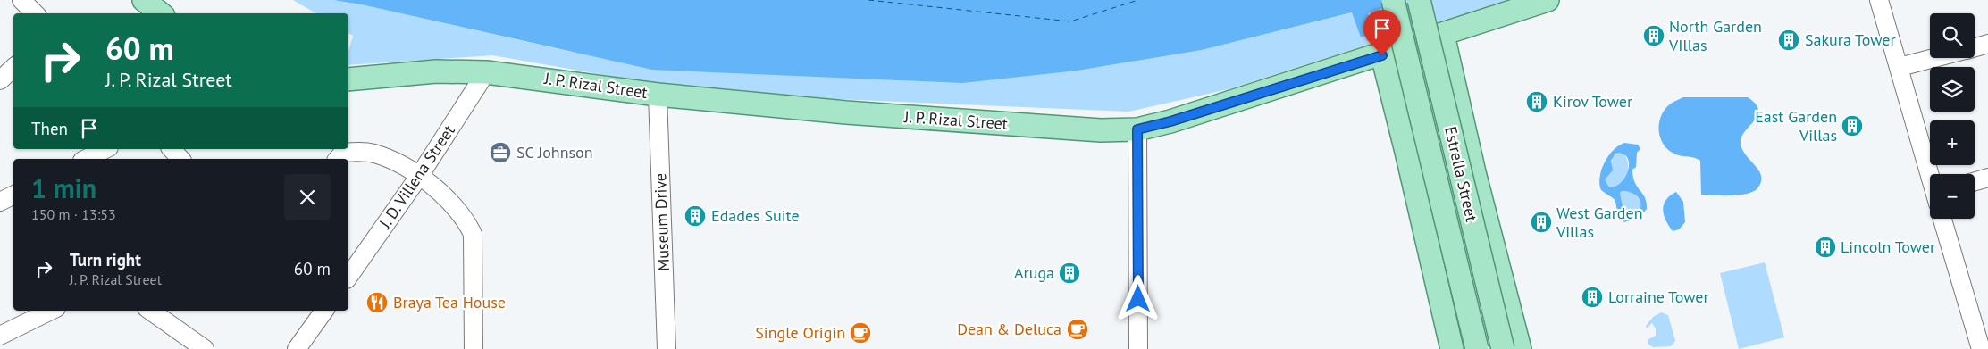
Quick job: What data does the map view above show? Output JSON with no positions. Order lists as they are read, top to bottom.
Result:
{
  "streets": {
    "main road": ["J. P. Rizal Street", "Estrella Street"],
    "street": ["J. D. Villena Street", "Museum Drive"]
  },
  "crossings": [
    ["J. P. Rizal Street", "Estrella Street"],
    ["J. P. Rizal Street", "J. D. Villena Street"],
    ["J. P. Rizal Street", "Museum Drive"]
  ],
  "places": {
    "building": [
      "North Garden VIllas",
      "Sakura Tower",
      "Kirov Tower",
      "East Garden Villas",
      "Edades Suite",
      "West Garden Villas",
      "Lincoln Tower",
      "Aruga",
      "Lorraine Tower"
    ],
    "office": ["SC Johnson"],
    "restaurant": ["Braya Tea House"],
    "cafe": ["Dean & Deluca", "Single Origin"]
  },
  "page": {
    "map_buttons": ["+", "−"],
    "turn": ["60 m", "J. P. Rizal Street"],
    "then": "Then",
    "heading": ["1 min", "150 m · 13:53"],
    "list": [
      {
        "name": "Turn right",
        "note": "J. P. Rizal Street",
        "value": "60 m"
      }
    ]
  }
}
